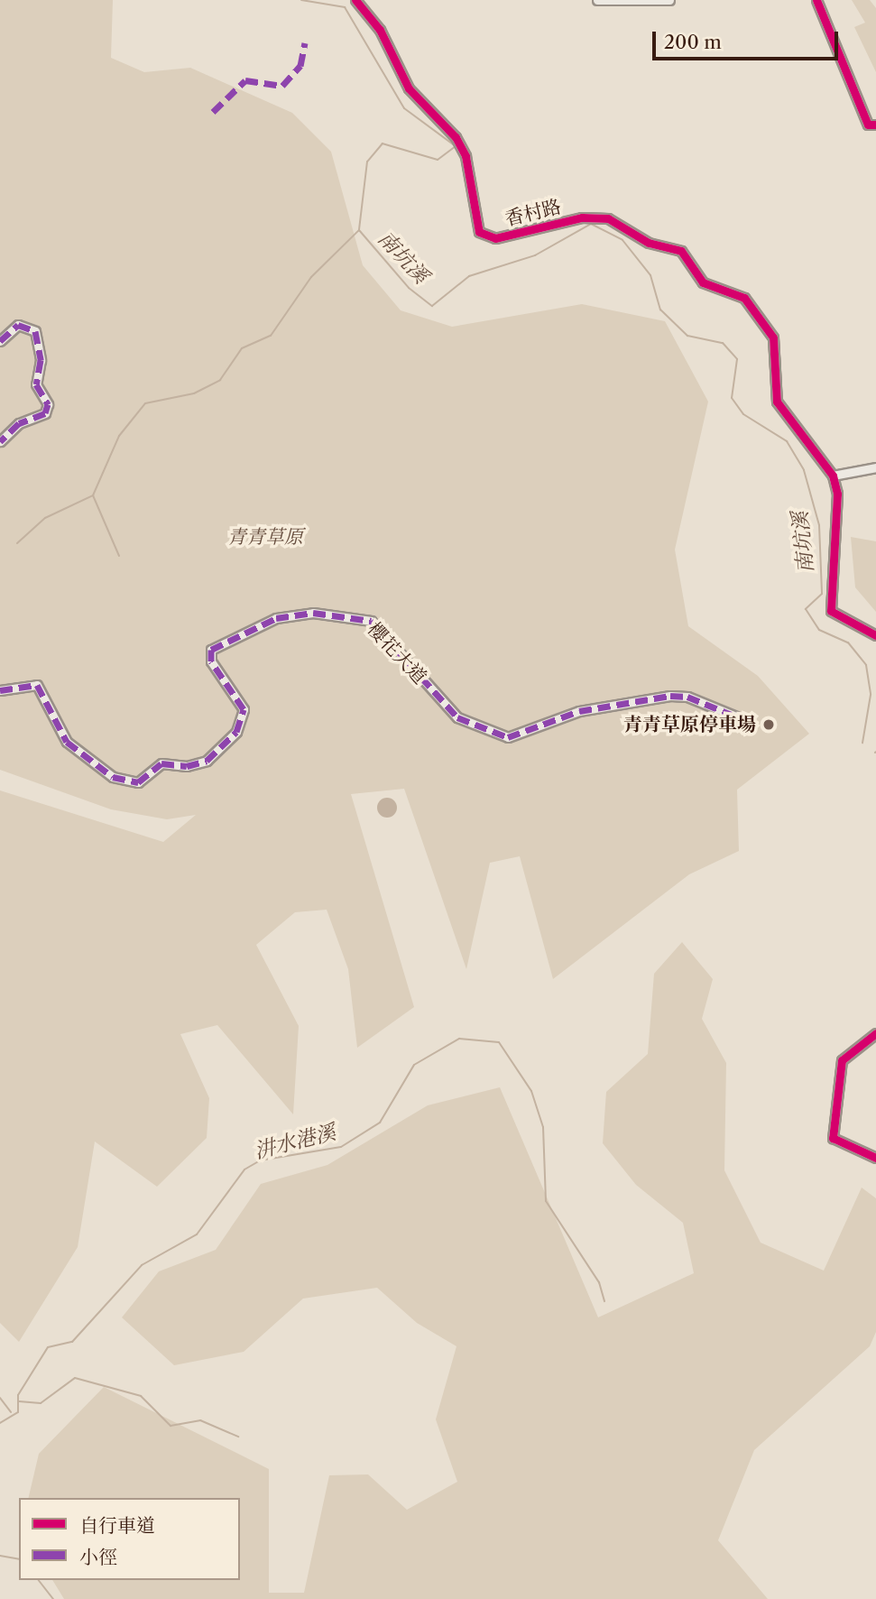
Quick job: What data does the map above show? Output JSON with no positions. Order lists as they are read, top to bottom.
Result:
{
  "streets": {
    "street": ["香村路", "櫻花大道"]
  },
  "water": ["南坑溪", "汫水港溪"],
  "parks": ["青青草原"],
  "places": ["青青草原停車場"],
  "legend": ["自行車道", "小徑"],
  "scale_bar": "200 m"
}
